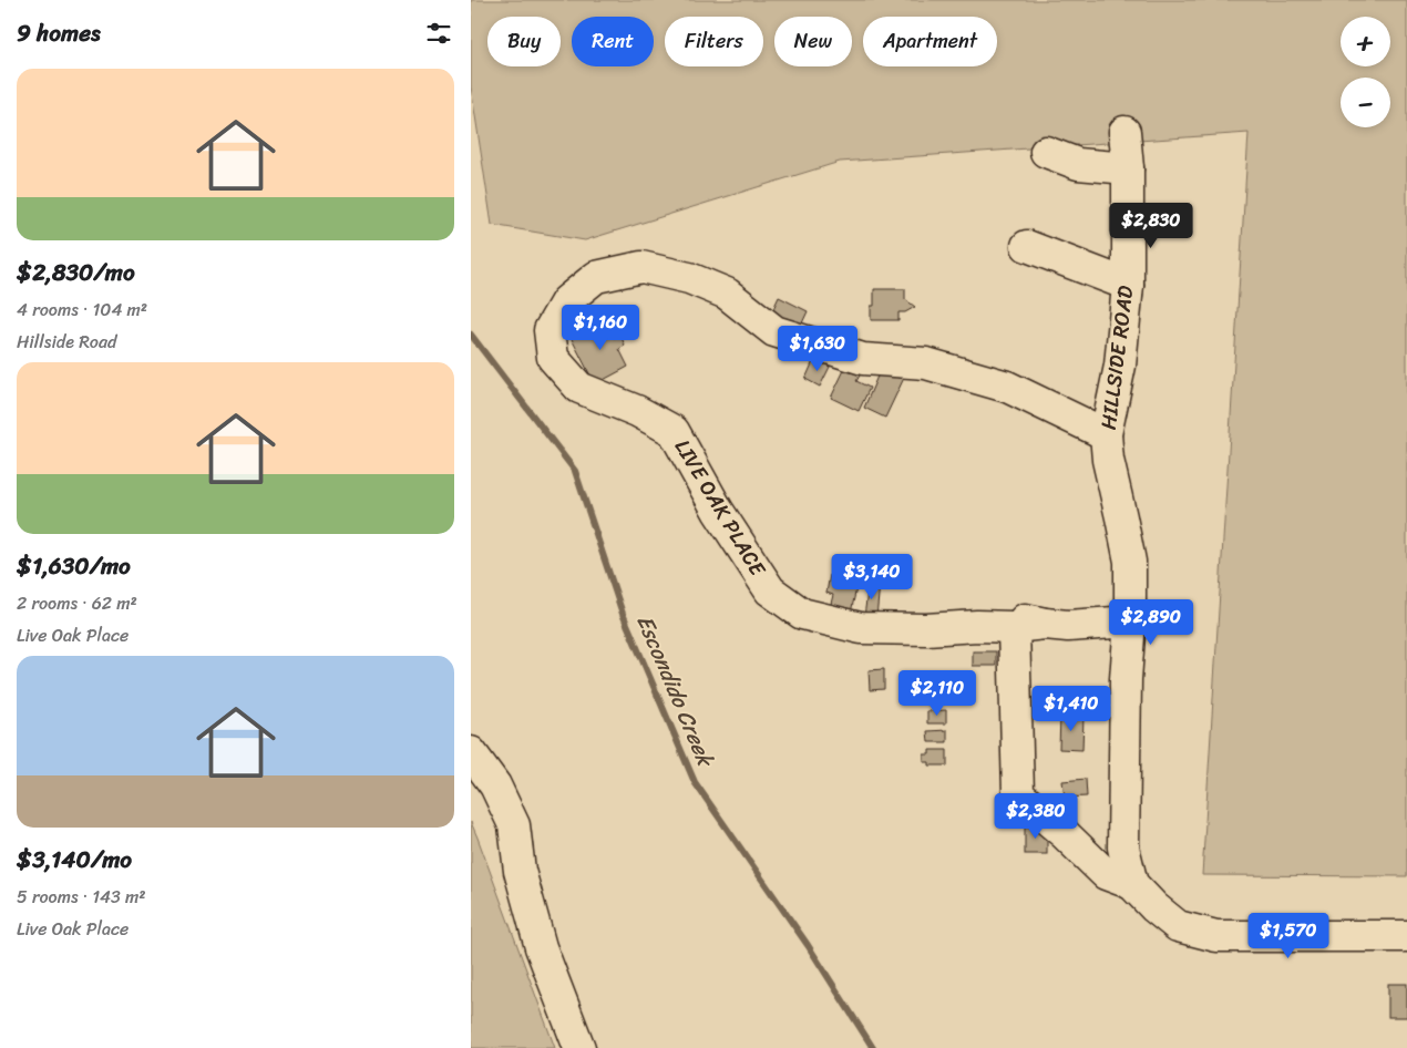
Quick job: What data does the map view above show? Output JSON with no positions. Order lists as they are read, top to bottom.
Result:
{
  "streets": {
    "street": ["HILLSIDE ROAD", "LIVE OAK PLACE"]
  },
  "crossings": [
    ["HILLSIDE ROAD", "LIVE OAK PLACE"]
  ],
  "water": ["Escondido Creek"],
  "page": {
    "heading": "9 homes",
    "map_buttons": ["+", "−"],
    "chip": [
      "Buy",
      "Rent",
      "Filters",
      "New",
      "Apartment"
    ],
    "list": [
      {
        "name": "$2,830/mo",
        "note": "4 rooms · 104 m² · Hillside Road"
      },
      {
        "name": "$1,630/mo",
        "note": "2 rooms · 62 m² · Live Oak Place"
      },
      {
        "name": "$3,140/mo",
        "note": "5 rooms · 143 m² · Live Oak Place"
      }
    ],
    "price": [
      "$2,830",
      "$1,160",
      "$1,630",
      "$3,140",
      "$2,890",
      "$2,110",
      "$1,410",
      "$2,380",
      "$1,570"
    ]
  }
}
